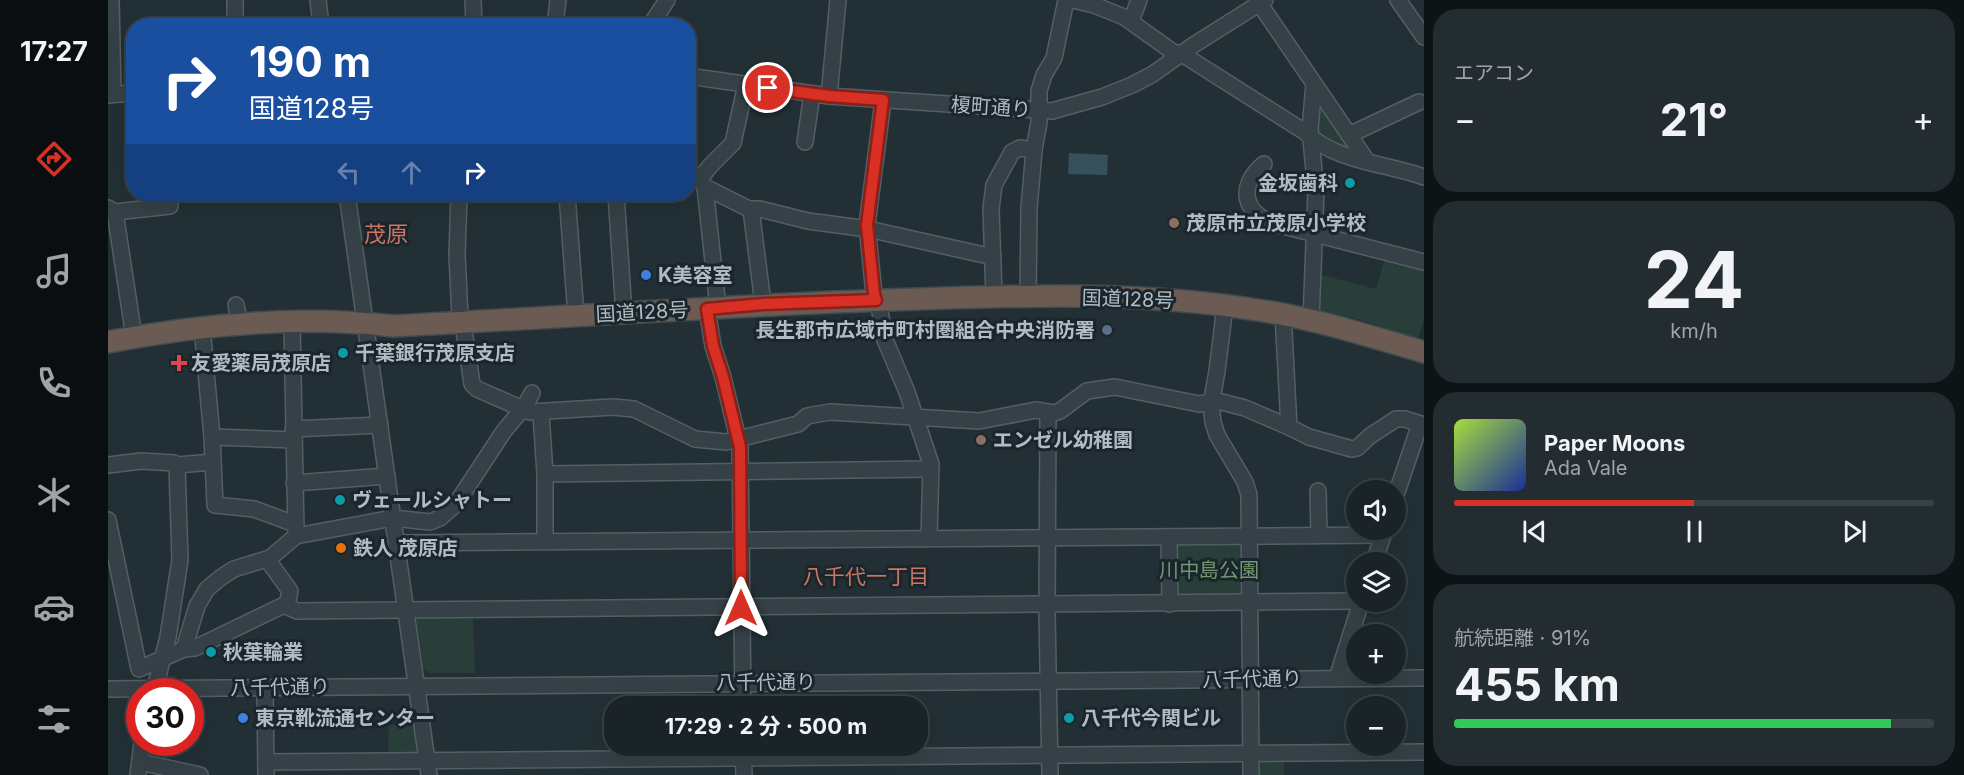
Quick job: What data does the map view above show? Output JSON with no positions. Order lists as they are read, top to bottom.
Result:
{
  "streets": {
    "highway": ["国道128号"],
    "street": ["榎町通り", "八千代通り"]
  },
  "districts": ["茂原", "八千代一丁目"],
  "parks": ["川中島公園"],
  "places": {
    "other": [
      "金坂歯科",
      "茂原市立茂原小学校",
      "K美容室",
      "長生郡市広域市町村圏組合中央消防署",
      "千葉銀行茂原支店",
      "エンゼル幼稚園",
      "ヴェールシャトー",
      "鉄人 茂原店",
      "秋葉輪業",
      "東京靴流通センター",
      "八千代今関ビル"
    ],
    "health": ["友愛薬局茂原店"]
  },
  "page": {
    "tabs": "17:27",
    "tile": [
      "エアコン",
      ["24", "km/h"],
      ["航続距離 · 91%", "455 km"]
    ],
    "turn": ["190 m", "国道128号"],
    "heat": ["−", "21°", "+"],
    "song": ["Paper Moons", "Ada Vale"],
    "map_buttons": ["+", "−"],
    "limit": "30",
    "trip": "17:29 · 2 分 · 500 m"
  }
}
